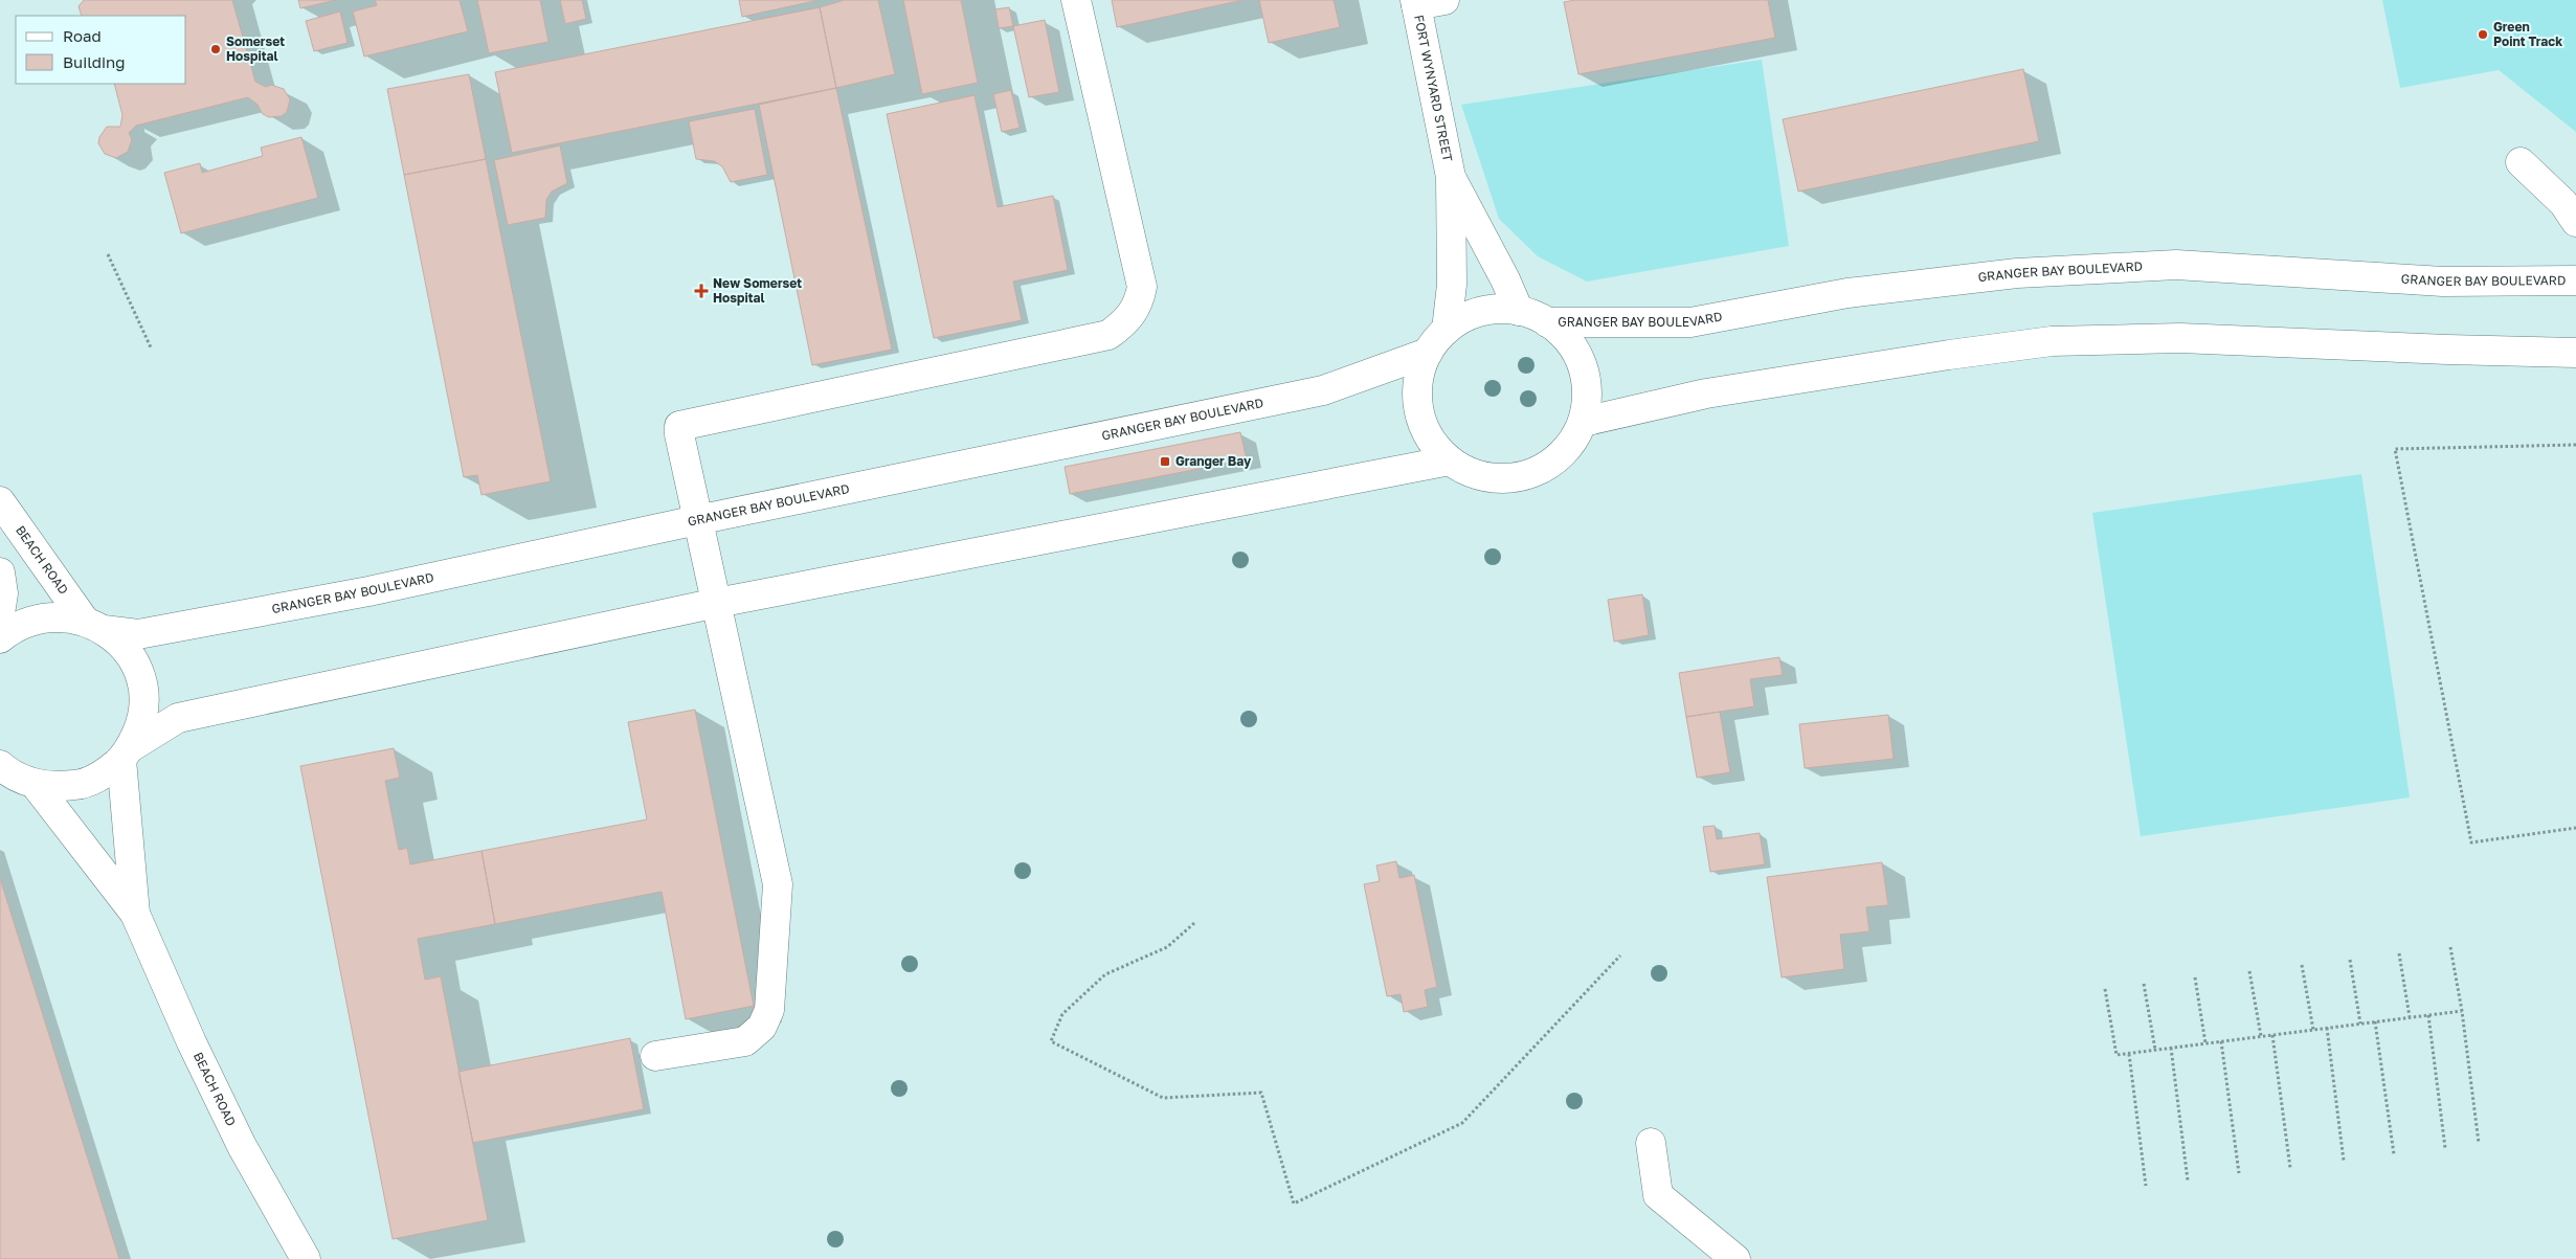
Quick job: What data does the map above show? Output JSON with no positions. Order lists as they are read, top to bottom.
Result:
{
  "streets": {
    "street": ["FORT WYNYARD STREET", "GRANGER BAY BOULEVARD", "BEACH ROAD"]
  },
  "crossings": [
    ["FORT WYNYARD STREET", "GRANGER BAY BOULEVARD"],
    ["GRANGER BAY BOULEVARD", "BEACH ROAD"]
  ],
  "places": {
    "other": ["Green Point Track", "Somerset Hospital"],
    "health": ["New Somerset Hospital"],
    "transit": ["Granger Bay"]
  },
  "legend": ["Road", "Building"]
}
